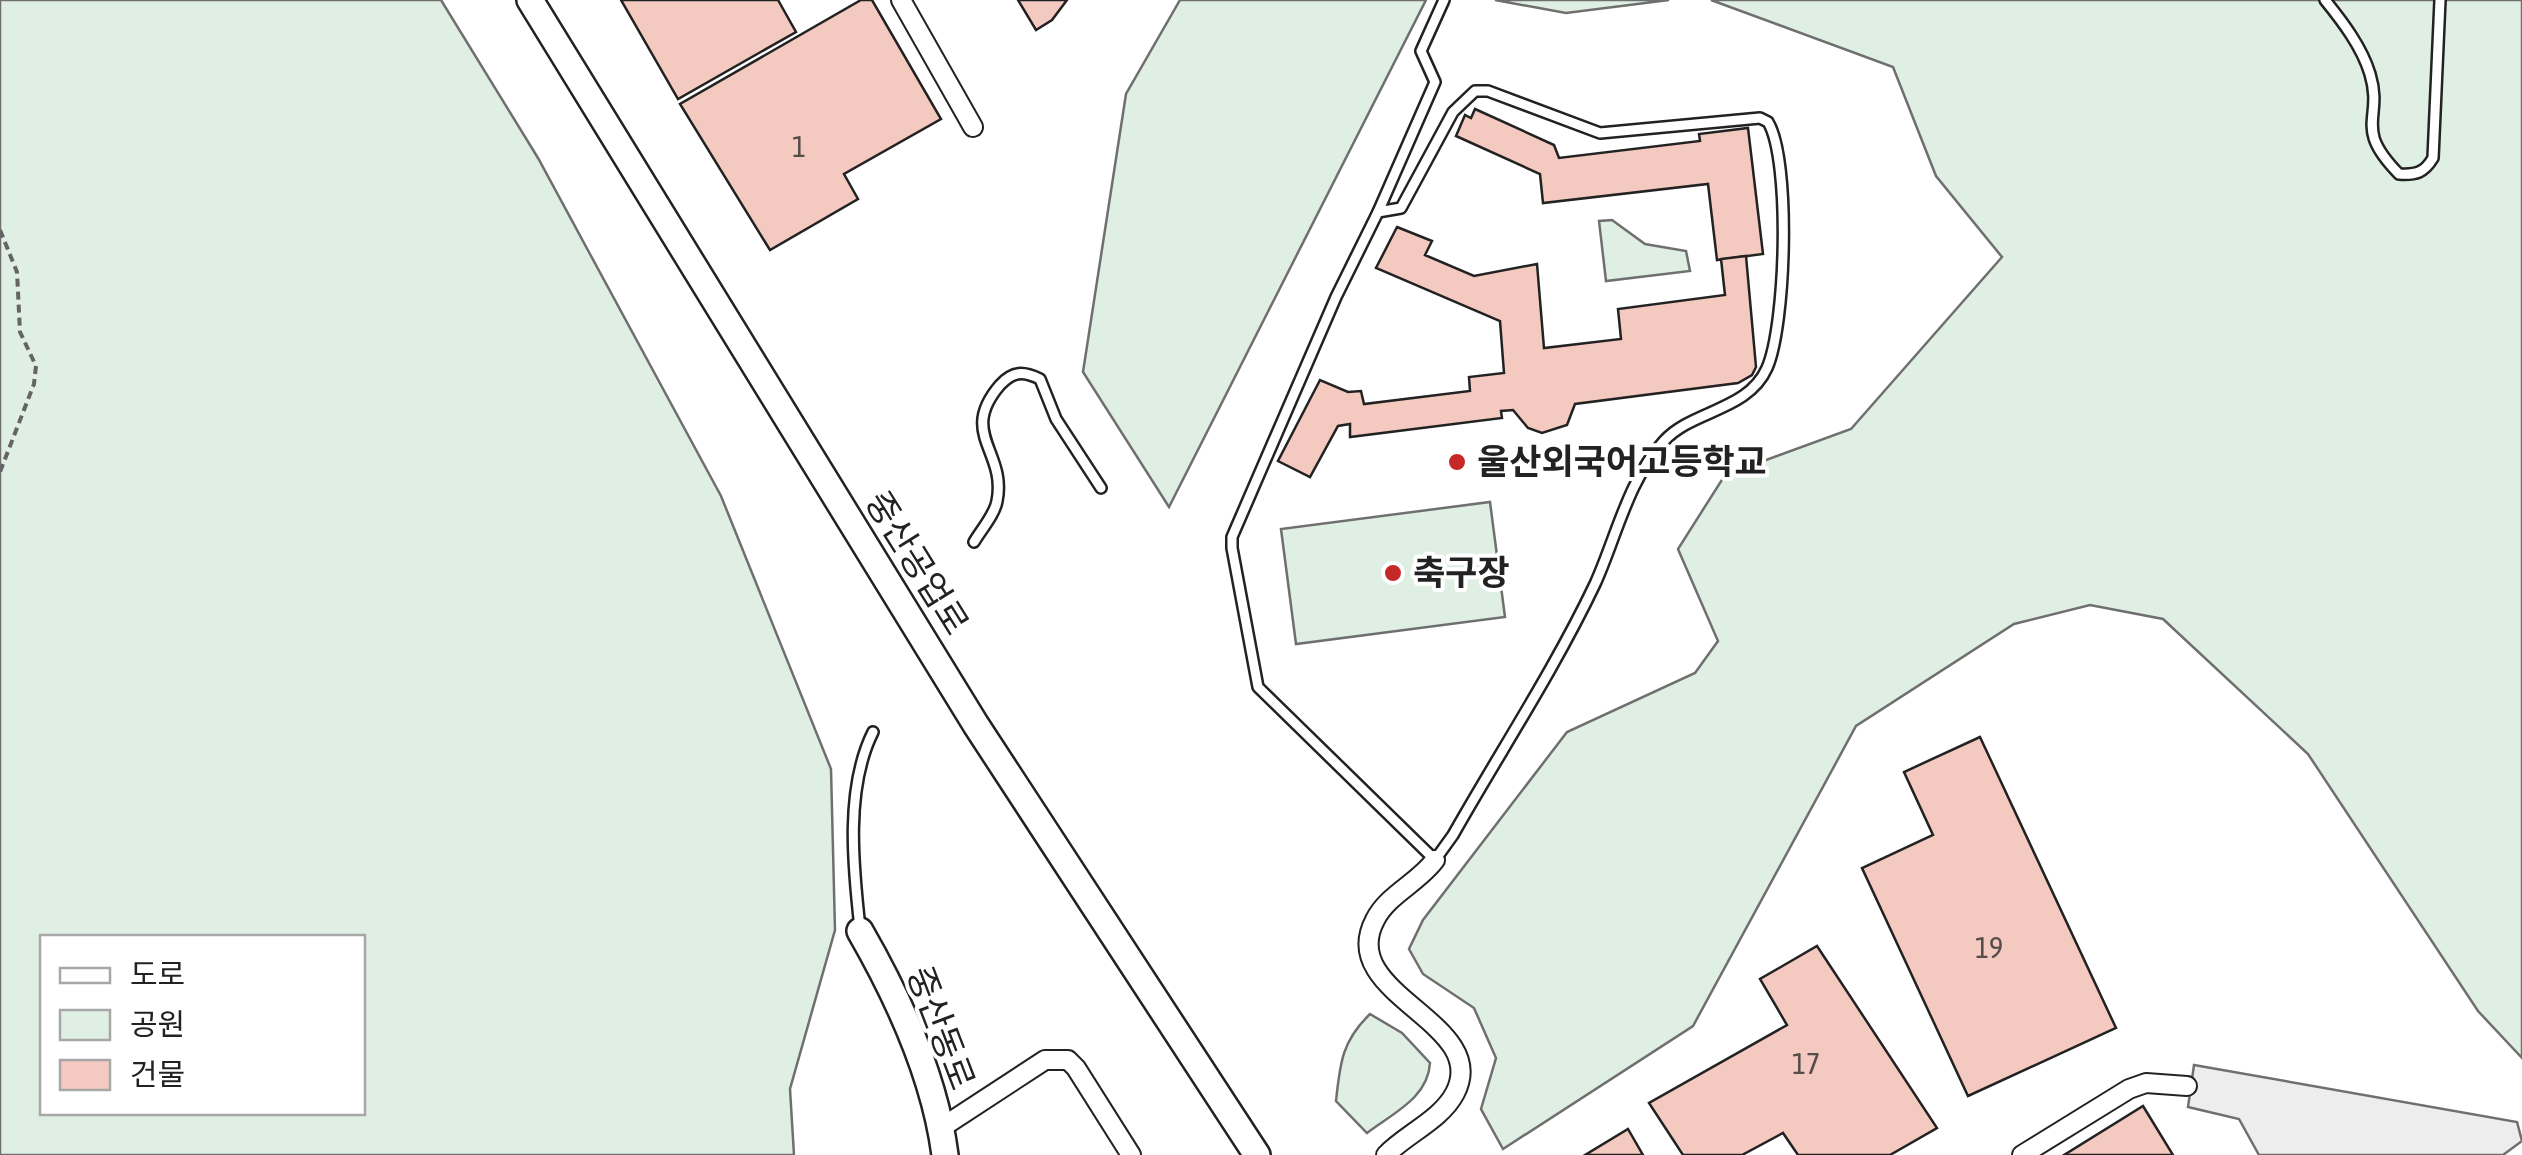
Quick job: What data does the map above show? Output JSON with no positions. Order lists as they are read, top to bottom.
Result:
{
  "streets": {
    "street": ["중산공업로", "중산동로"]
  },
  "places": ["울산외국어고등학교", "축구장"],
  "house_numbers": ["1", "19", "17"],
  "legend": ["도로", "공원", "건물"]
}
